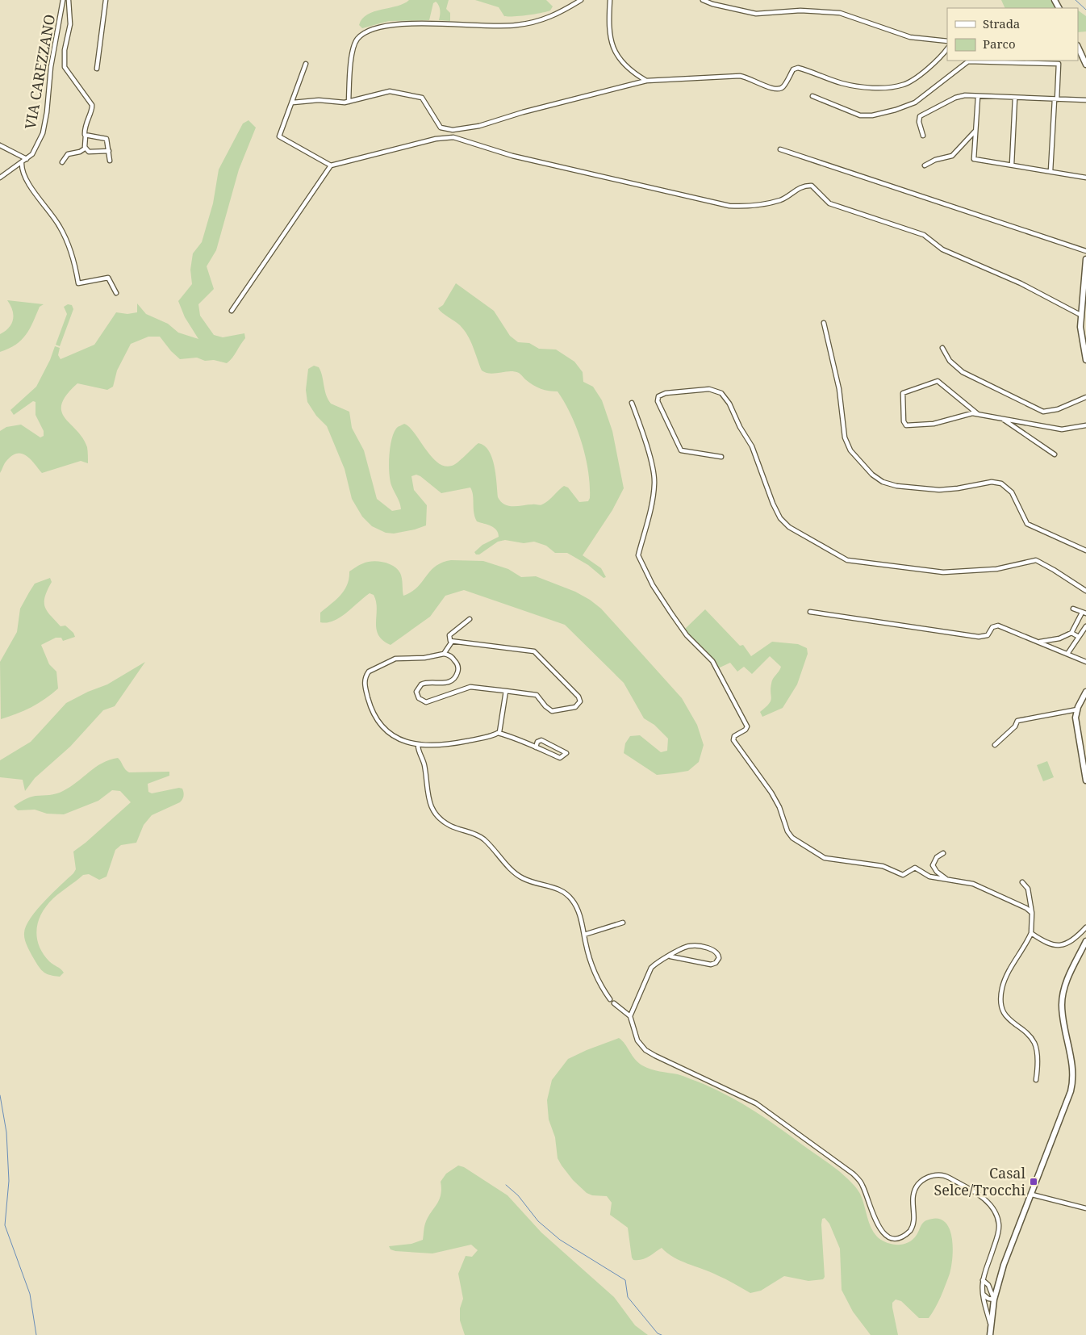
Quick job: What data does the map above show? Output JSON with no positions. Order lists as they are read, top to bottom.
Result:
{
  "streets": {
    "street": ["VIA CAREZZANO"]
  },
  "places": {
    "transit": ["Casal Selce/Trocchi"]
  },
  "legend": ["Strada", "Parco"]
}
